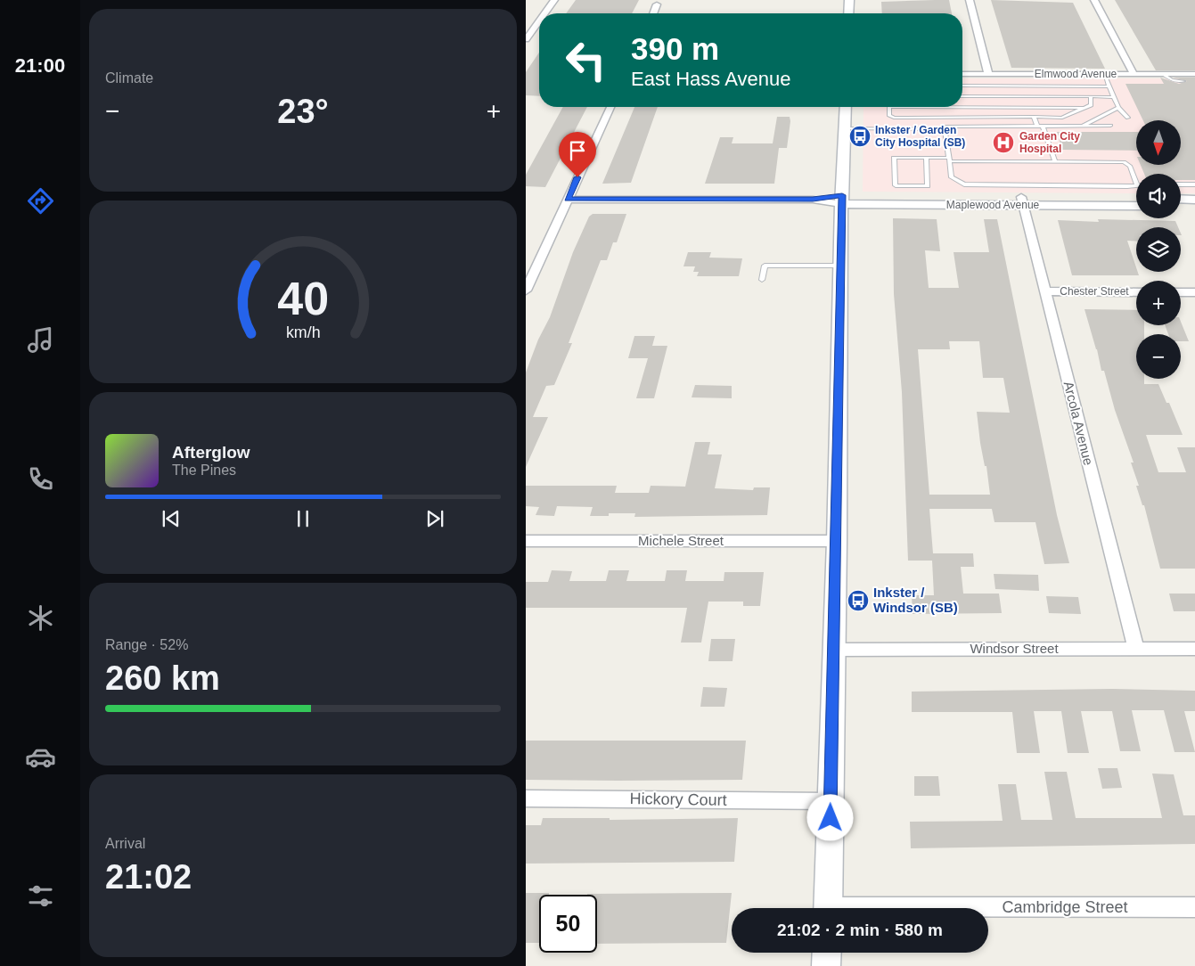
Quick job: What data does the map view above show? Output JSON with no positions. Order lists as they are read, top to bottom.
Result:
{
  "streets": {
    "main road": ["Maplewood Avenue"],
    "street": [
      "Elmwood Avenue",
      "Chester Street",
      "Arcola Avenue",
      "Michele Street",
      "Windsor Street",
      "Hickory Court",
      "Cambridge Street"
    ]
  },
  "crossings": [
    ["Maplewood Avenue", "Arcola Avenue"],
    ["Chester Street", "Arcola Avenue"],
    ["Arcola Avenue", "Windsor Street"]
  ],
  "places": {
    "bus stop": ["Inkster / Garden City Hospital (SB)", "Inkster / Windsor (SB)"],
    "hospital": ["Garden City Hospital"]
  },
  "north": "bottom",
  "page": {
    "tabs": "21:00",
    "tile": [
      "Climate",
      ["Range · 52%", "260 km"],
      ["Arrival", "21:02"]
    ],
    "turn": ["390 m", "East Hass Avenue"],
    "heat": ["−", "23°", "+"],
    "map_buttons": ["+", "−"],
    "song": ["Afterglow", "The Pines"],
    "limit": "50",
    "trip": "21:02 · 2 min · 580 m",
    "gauge": ["40", "km/h"]
  }
}
